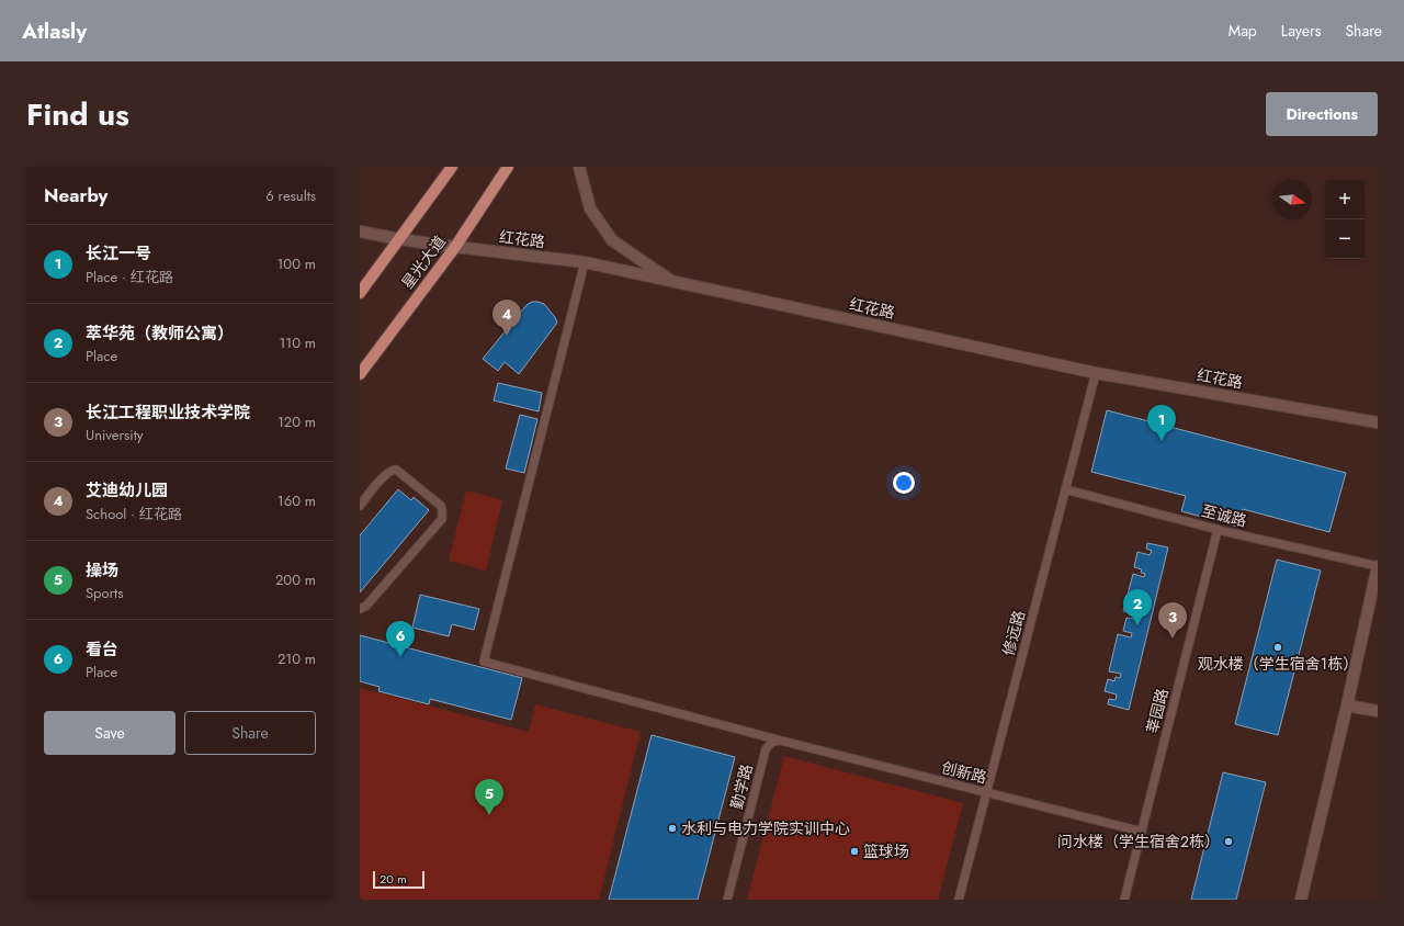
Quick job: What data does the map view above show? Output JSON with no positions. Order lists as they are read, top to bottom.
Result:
{
  "streets": {
    "main road": ["星光大道"],
    "street": ["红花路"],
    "lane": [
      "至诚路",
      "修远路",
      "莘园路",
      "创新路",
      "勤学路"
    ]
  },
  "crossings": [
    ["红花路", "星光大道"],
    ["红花路", "修远路"],
    ["红花路", "创新路"],
    ["至诚路", "修远路"],
    ["至诚路", "莘园路"],
    ["修远路", "创新路"],
    ["莘园路", "创新路"],
    ["创新路", "勤学路"]
  ],
  "places": [
    "观水楼（学生宿舍1栋）",
    "水利与电力学院实训中心",
    "问水楼（学生宿舍2栋）",
    "篮球场"
  ],
  "scale_bar": "20 m",
  "north": "right",
  "page": {
    "header": "Atlasly",
    "nav": ["Map", "Layers", "Share"],
    "title": "Find us",
    "buttons": [
      "Directions",
      ["Save", "Share"]
    ],
    "heading": ["Nearby", "6 results"],
    "map_buttons": ["+", "−"],
    "list": [
      {
        "mark": "1",
        "name": "长江一号",
        "note": "Place · 红花路",
        "value": "100 m"
      },
      {
        "mark": "2",
        "name": "萃华苑（教师公寓）",
        "note": "Place",
        "value": "110 m"
      },
      {
        "mark": "3",
        "name": "长江工程职业技术学院",
        "note": "University",
        "value": "120 m"
      },
      {
        "mark": "4",
        "name": "艾迪幼儿园",
        "note": "School · 红花路",
        "value": "160 m"
      },
      {
        "mark": "5",
        "name": "操场",
        "note": "Sports",
        "value": "200 m"
      },
      {
        "mark": "6",
        "name": "看台",
        "note": "Place",
        "value": "210 m"
      }
    ],
    "pins": [
      "4",
      "1",
      "2",
      "3",
      "6",
      "5"
    ],
    "scale": "20 m"
  }
}
